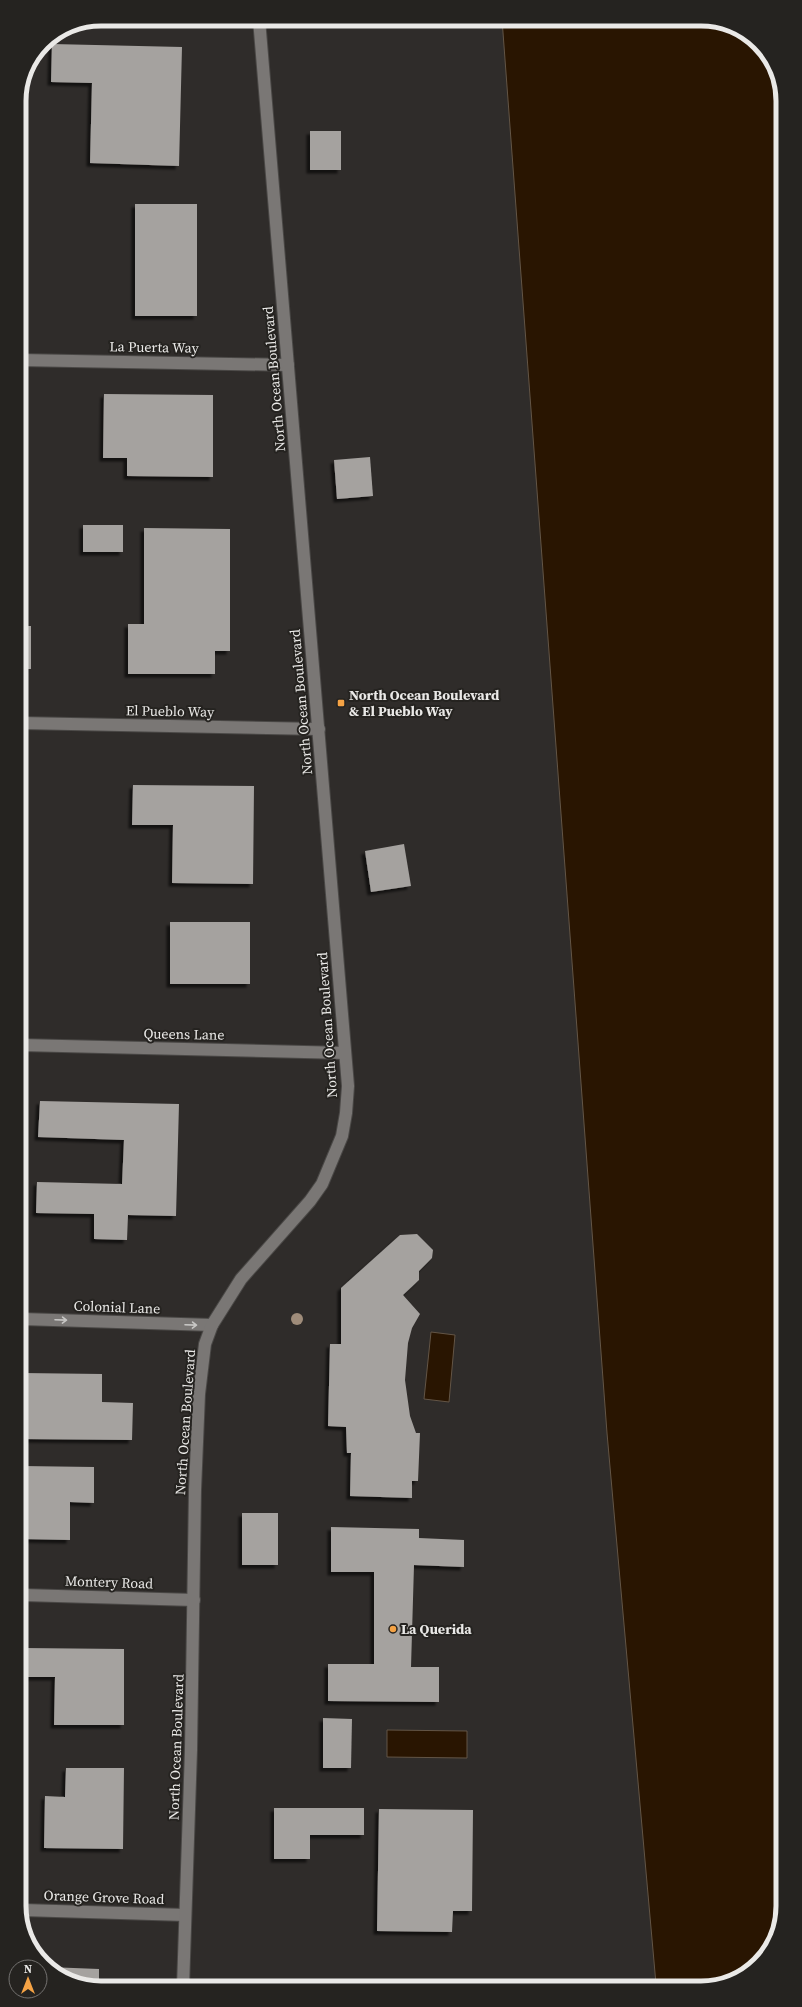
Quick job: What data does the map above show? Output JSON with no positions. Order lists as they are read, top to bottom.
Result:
{
  "streets": {
    "street": [
      "La Puerta Way",
      "North Ocean Boulevard",
      "El Pueblo Way",
      "Queens Lane",
      "Colonial Lane",
      "Montery Road",
      "Orange Grove Road"
    ]
  },
  "crossings": [
    ["La Puerta Way", "North Ocean Boulevard"],
    ["North Ocean Boulevard", "El Pueblo Way"],
    ["North Ocean Boulevard", "Queens Lane"],
    ["North Ocean Boulevard", "Colonial Lane"],
    ["North Ocean Boulevard", "Montery Road"],
    ["North Ocean Boulevard", "Orange Grove Road"]
  ],
  "one_way": ["Colonial Lane"],
  "places": {
    "transit": ["North Ocean Boulevard & El Pueblo Way"],
    "other": ["La Querida"]
  },
  "north": "top"
}
